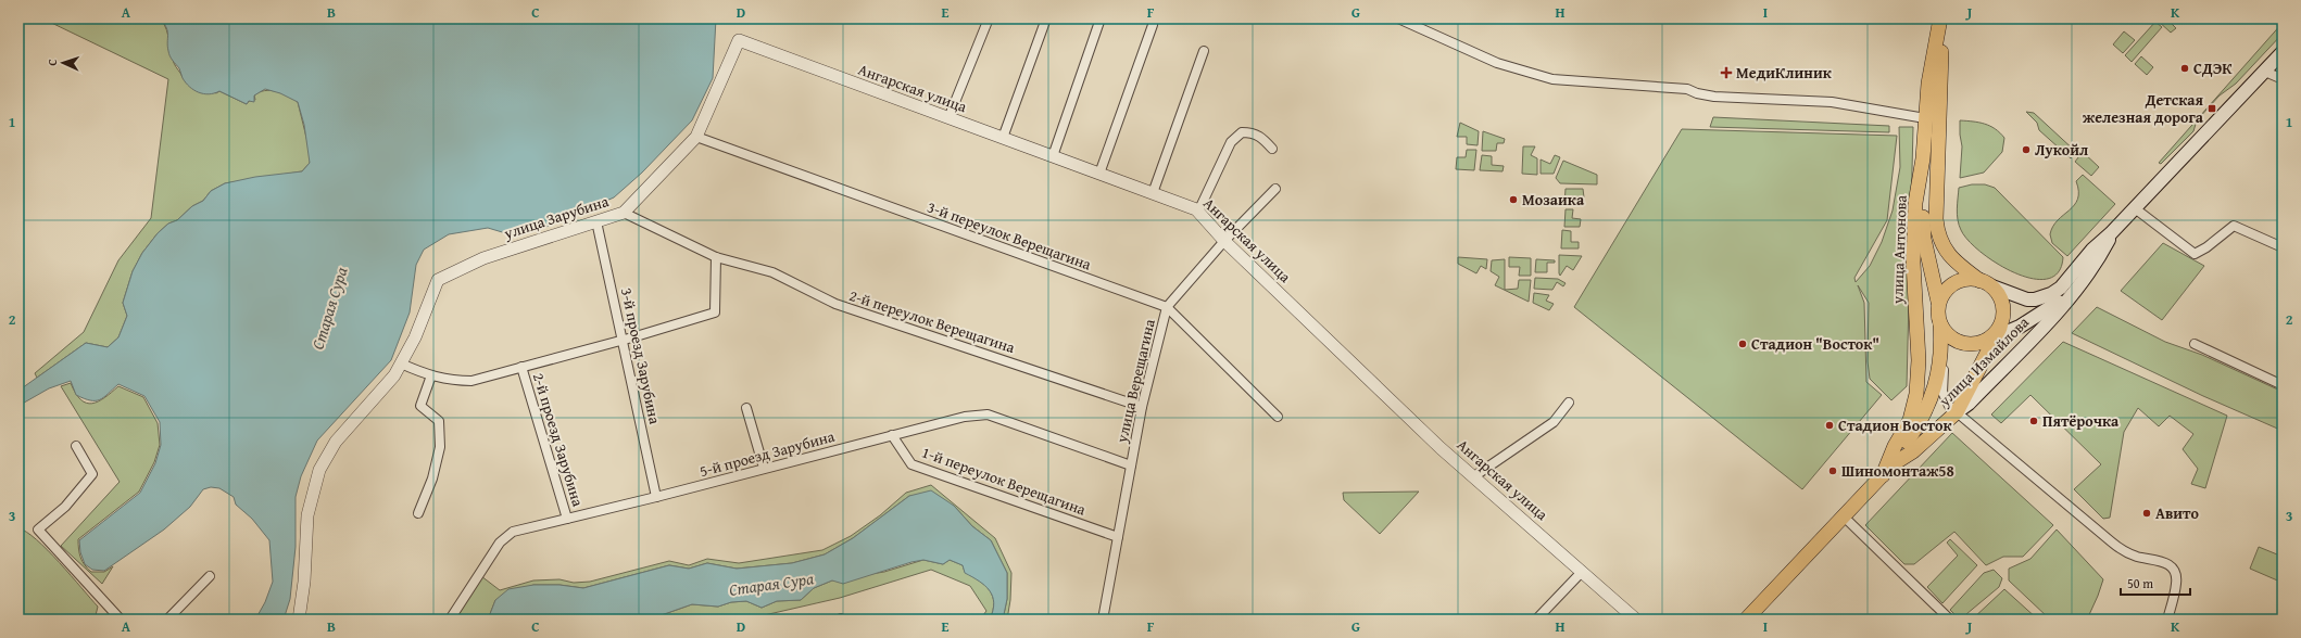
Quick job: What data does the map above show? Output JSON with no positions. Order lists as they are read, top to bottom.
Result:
{
  "streets": {
    "main road": ["улица Антонова", "улица Измайлова"],
    "street": [
      "Ангарская улица",
      "улица Зарубина",
      "3-й переулок Верещагина",
      "2-й переулок Верещагина",
      "3-й проезд Зарубина",
      "улица Верещагина",
      "2-й проезд Зарубина",
      "5-й проезд Зарубина",
      "1-й переулок Верещагина"
    ]
  },
  "crossings": [
    ["Ангарская улица", "улица Зарубина"],
    ["Ангарская улица", "улица Верещагина"],
    ["улица Зарубина", "3-й переулок Верещагина"],
    ["улица Зарубина", "2-й переулок Верещагина"],
    ["улица Зарубина", "3-й проезд Зарубина"],
    ["3-й переулок Верещагина", "улица Верещагина"],
    ["улица Антонова", "улица Измайлова"],
    ["2-й переулок Верещагина", "улица Верещагина"],
    ["3-й проезд Зарубина", "5-й проезд Зарубина"],
    ["улица Верещагина", "5-й проезд Зарубина"],
    ["улица Верещагина", "1-й переулок Верещагина"],
    ["2-й проезд Зарубина", "5-й проезд Зарубина"],
    ["5-й проезд Зарубина", "1-й переулок Верещагина"]
  ],
  "water": ["Старая Сура"],
  "places": {
    "other": [
      "СДЭК",
      "Лукойл",
      "Мозаика",
      "Стадион \"Восток\"",
      "Пятёрочка",
      "Стадион Восток",
      "Шиномонтаж58",
      "Авито"
    ],
    "health": ["МедиКлиник"],
    "transit": ["Детская железная дорога"]
  },
  "scale_bar": "50 m",
  "north": "left",
  "grid": {
    "columns": [
      "A",
      "B",
      "C",
      "D",
      "E",
      "F",
      "G",
      "H",
      "I",
      "J",
      "K"
    ],
    "rows": ["1", "2", "3"]
  }
}
